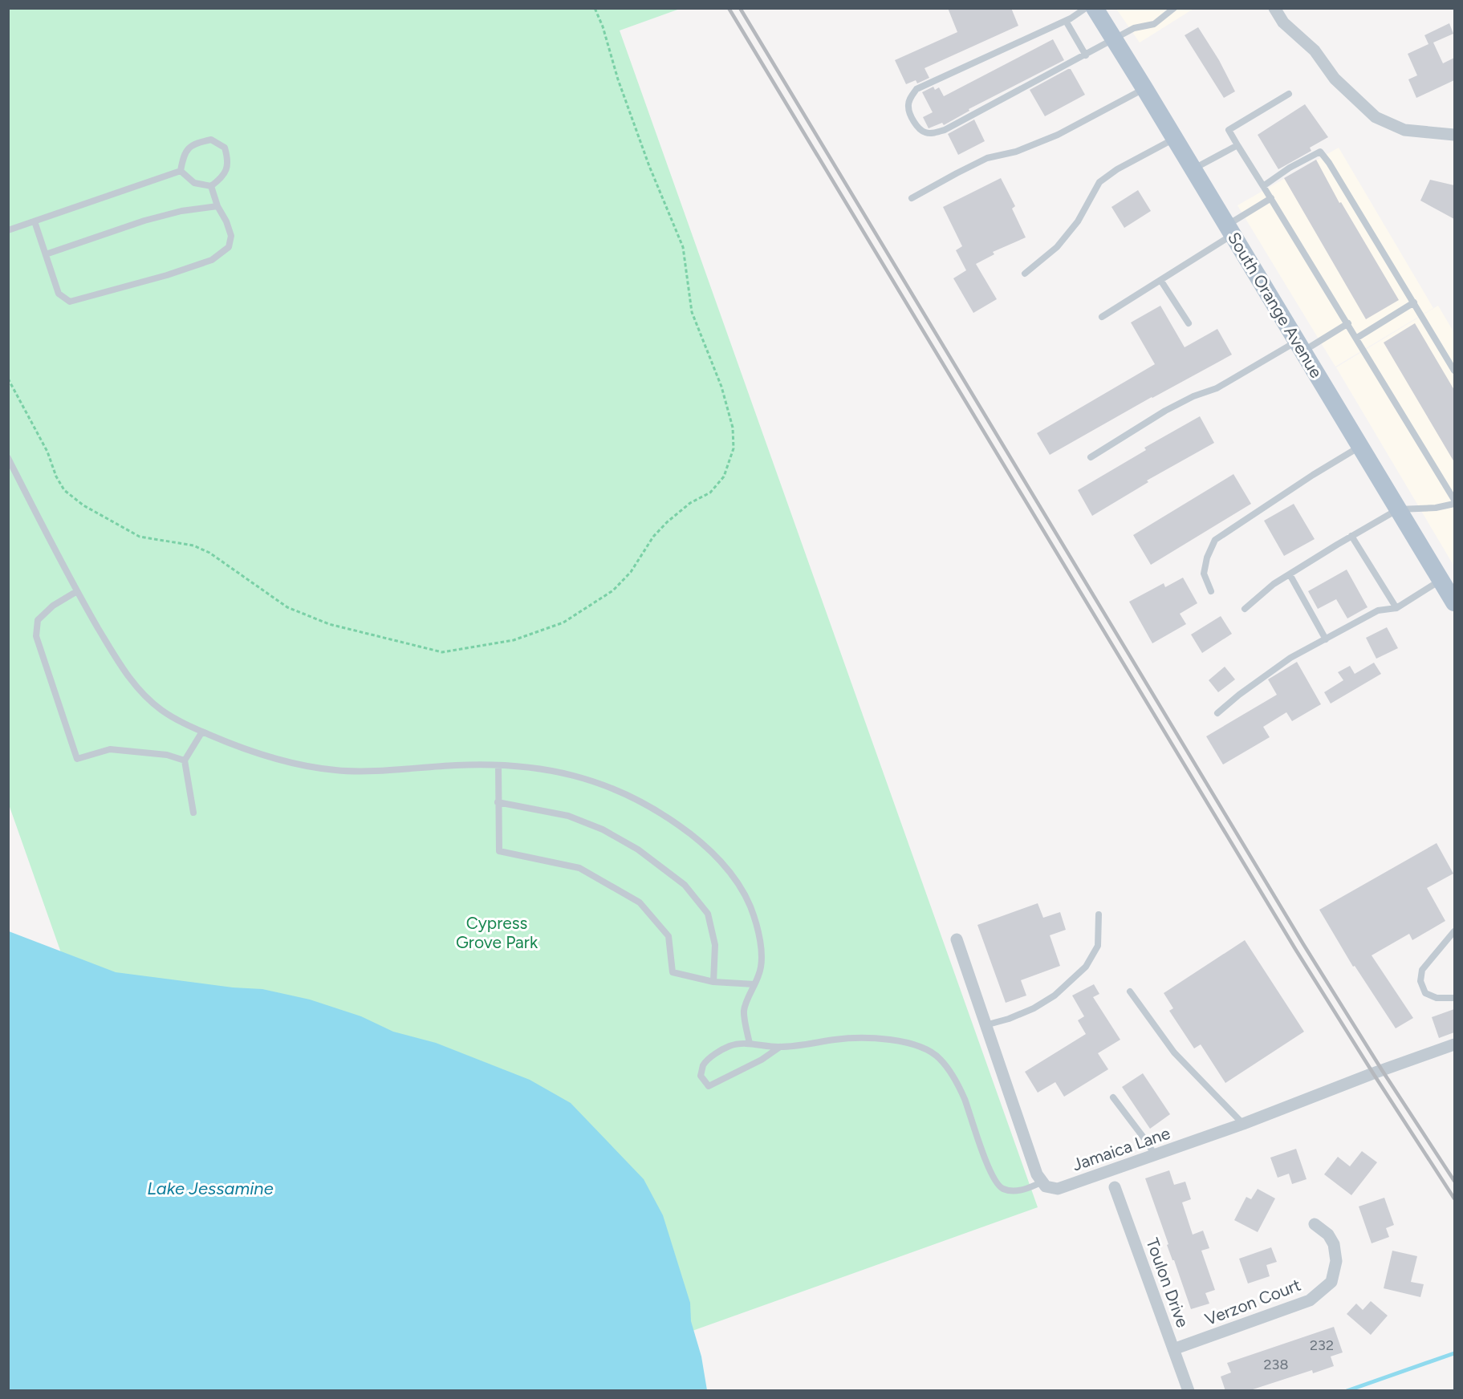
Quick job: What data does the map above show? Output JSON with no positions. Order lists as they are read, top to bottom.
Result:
{
  "streets": {
    "main road": ["South Orange Avenue"],
    "street": ["Jamaica Lane", "Toulon Drive", "Verzon Court"]
  },
  "crossings": [
    ["Toulon Drive", "Verzon Court"]
  ],
  "water": ["Lake Jessamine"],
  "parks": ["Cypress Grove Park"],
  "house_numbers": ["232", "238"]
}
